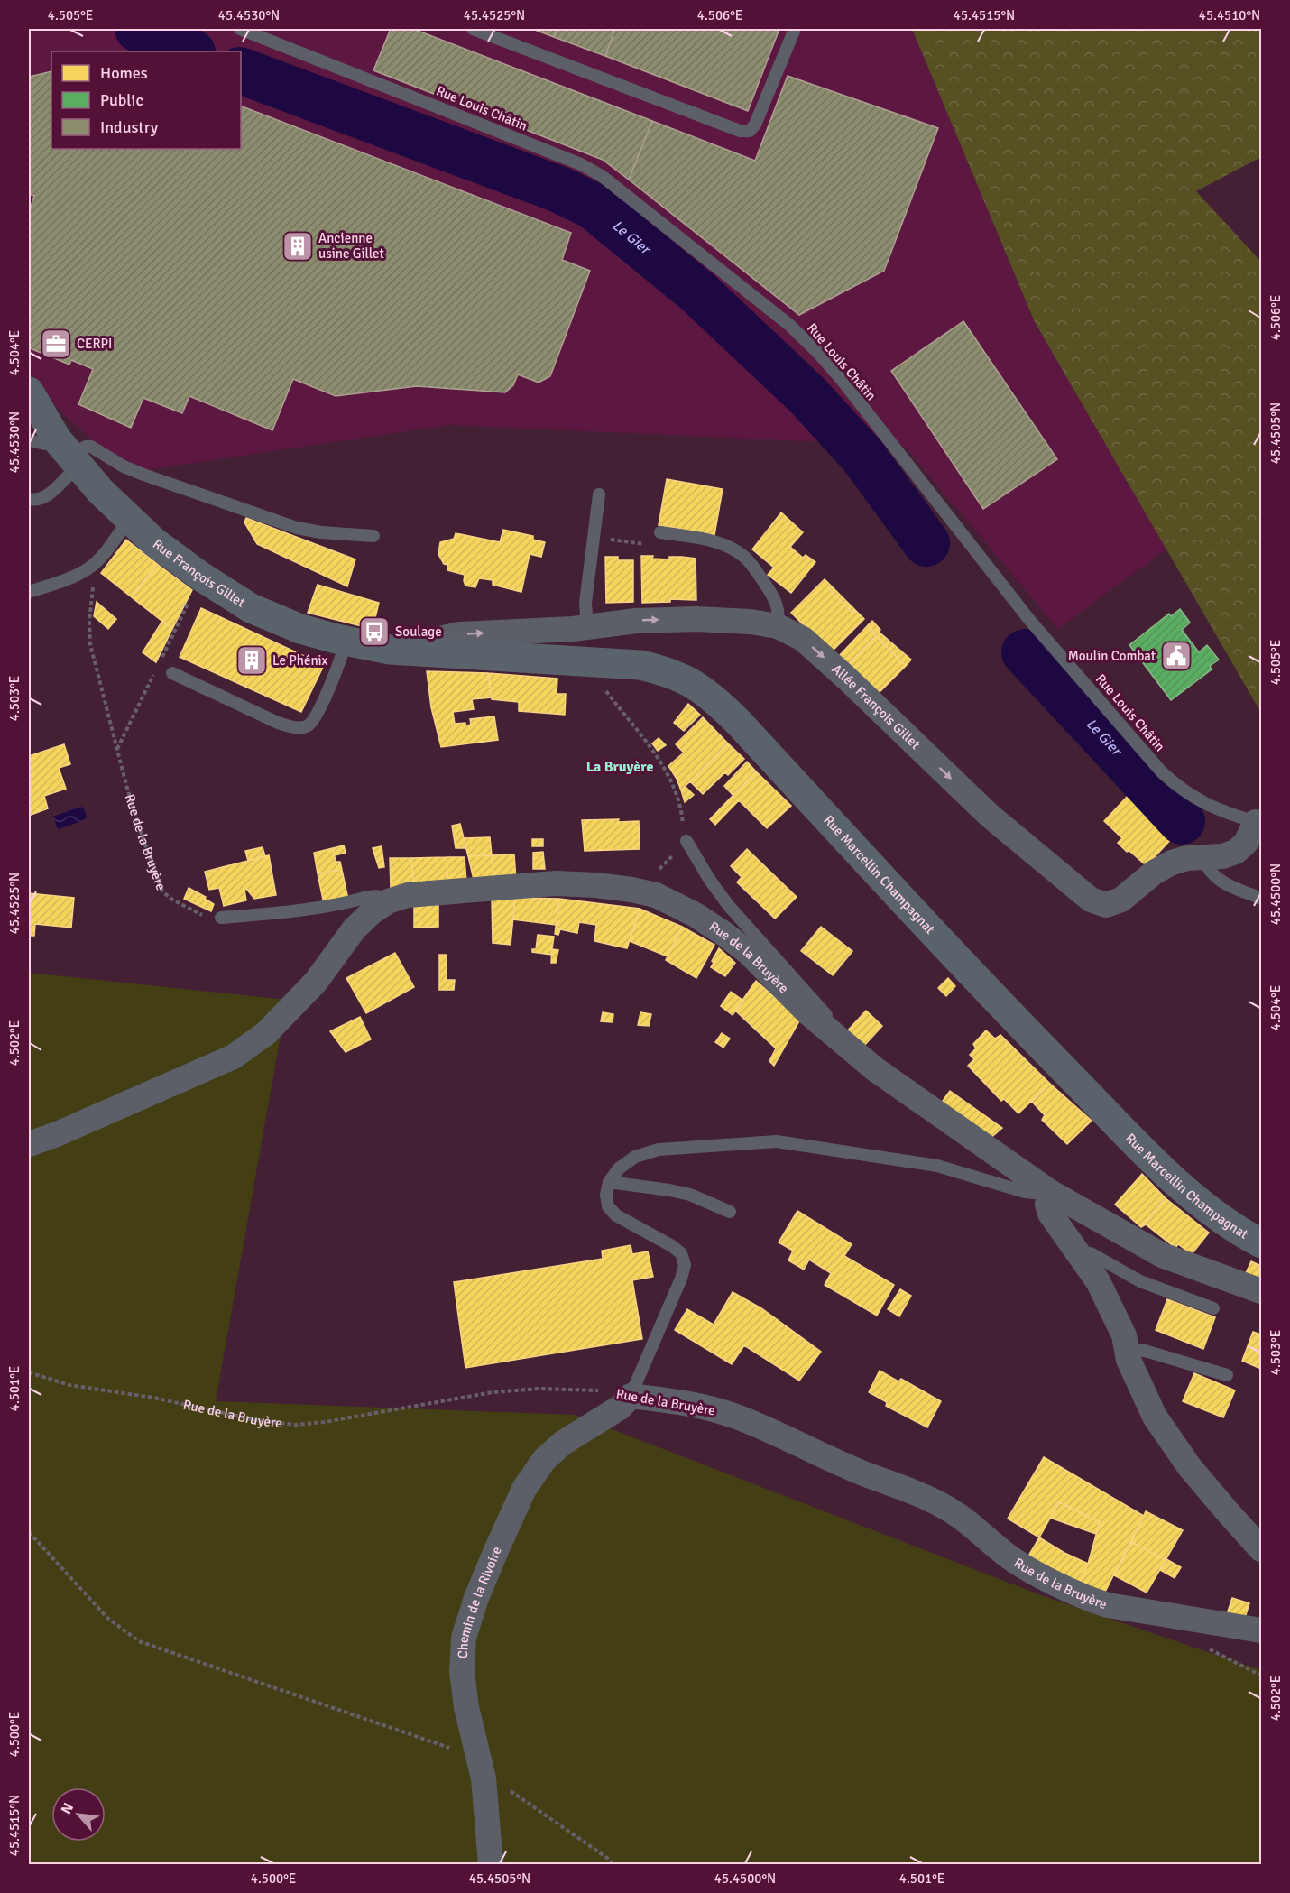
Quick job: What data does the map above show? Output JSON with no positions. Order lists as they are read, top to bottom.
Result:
{
  "streets": {
    "main road": ["Rue François Gillet", "Rue Marcellin Champagnat"],
    "street": ["Allée François Gillet", "Rue de la Bruyère", "Chemin de la Rivoire"],
    "lane": ["Rue Louis Châtin"]
  },
  "crossings": [
    ["Rue Louis Châtin", "Allée François Gillet"],
    ["Rue François Gillet", "Allée François Gillet"],
    ["Rue François Gillet", "Rue Marcellin Champagnat"],
    ["Allée François Gillet", "Rue Marcellin Champagnat"],
    ["Rue de la Bruyère", "Chemin de la Rivoire"]
  ],
  "one_way": ["Allée François Gillet"],
  "districts": ["La Bruyère"],
  "water": ["Le Gier"],
  "places": {
    "building": ["Ancienne usine Gillet", "Le Phénix"],
    "office": ["CERPI"],
    "bus stop": ["Soulage"],
    "public building": ["Moulin Combat"]
  },
  "legend": ["Homes", "Public", "Industry"],
  "north": "top left",
  "coordinates": [
    "4.505°E",
    "45.4530°N",
    "45.4525°N",
    "4.506°E",
    "45.4515°N",
    "45.4510°N",
    "4.504°E",
    "45.4505°N",
    "4.503°E",
    "45.4500°N",
    "4.502°E",
    "4.501°E",
    "4.500°E"
  ]
}
